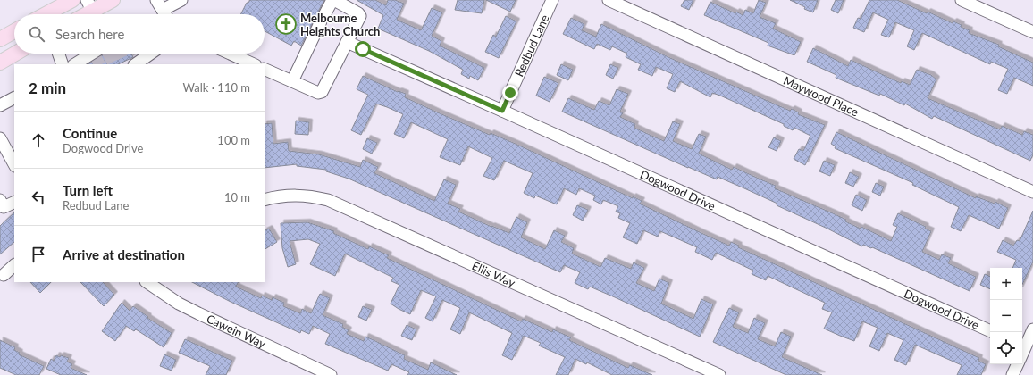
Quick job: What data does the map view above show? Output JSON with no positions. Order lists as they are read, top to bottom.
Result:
{
  "streets": {
    "street": [
      "Redbud Lane",
      "Maywood Place",
      "Dogwood Drive",
      "Ellis Way",
      "Cawein Way"
    ]
  },
  "crossings": [
    ["Redbud Lane", "Dogwood Drive"]
  ],
  "places": {
    "church": ["Melbourne Heights Church"]
  },
  "page": {
    "search": "Search here",
    "heading": ["2 min", "Walk · 110 m"],
    "list": [
      ["Continue", "Dogwood Drive", "100 m"],
      ["Turn left", "Redbud Lane", "10 m"],
      "Arrive at destination"
    ],
    "map_buttons": ["+", "−"]
  }
}
